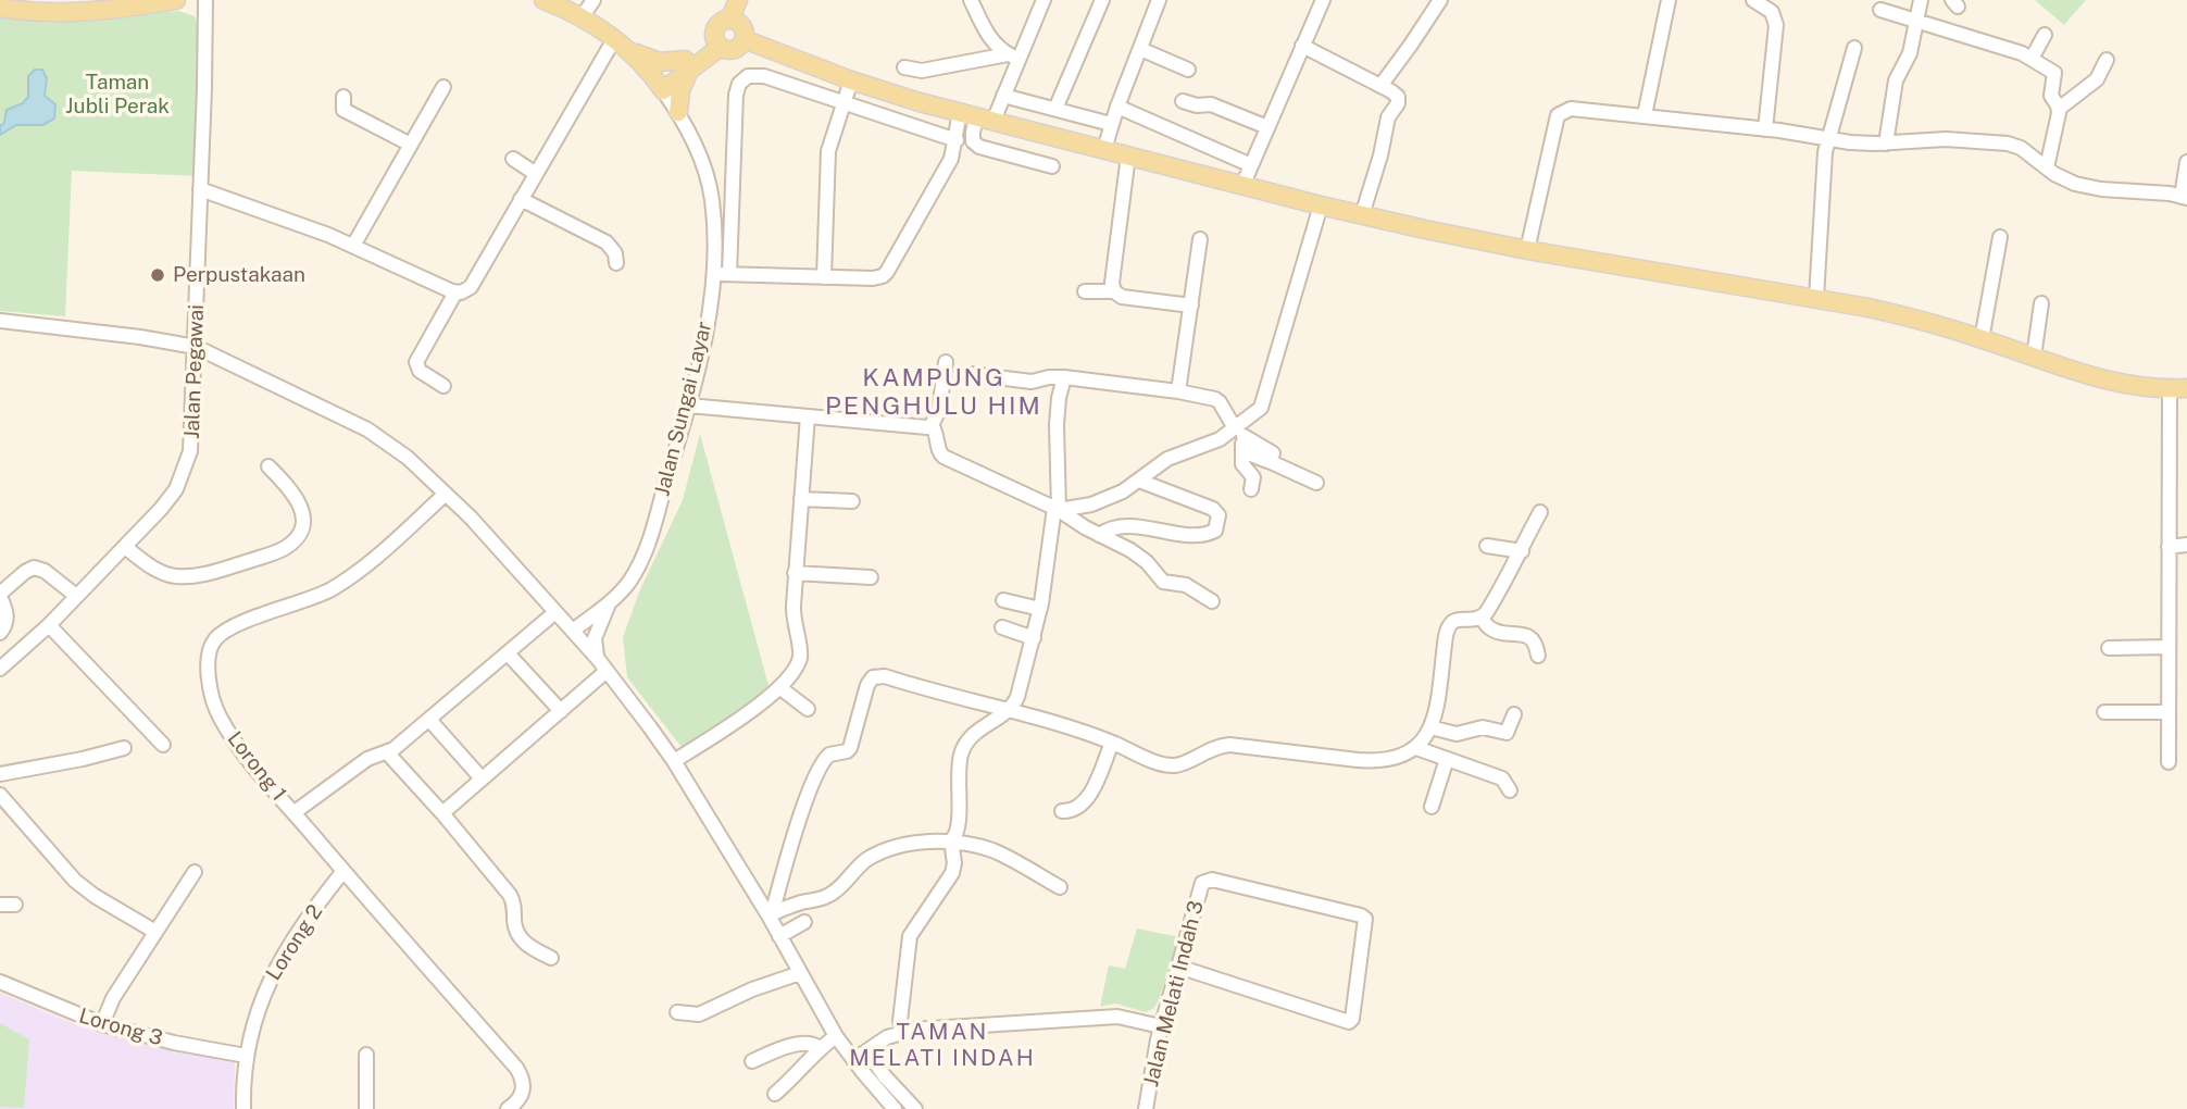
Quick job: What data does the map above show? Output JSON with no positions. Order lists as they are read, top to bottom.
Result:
{
  "streets": {
    "main road": ["Jalan Sungai Layar"],
    "street": [
      "Jalan Pegawai",
      "Lorong 1",
      "Lorong 2",
      "Jalan Melati Indah 3",
      "Lorong 3"
    ]
  },
  "crossings": [
    ["Lorong 1", "Lorong 2"],
    ["Lorong 2", "Lorong 3"]
  ],
  "districts": ["KAMPUNG PENGHULU HIM", "TAMAN MELATI INDAH"],
  "parks": ["Taman Jubli Perak"],
  "places": ["Perpustakaan"]
}
